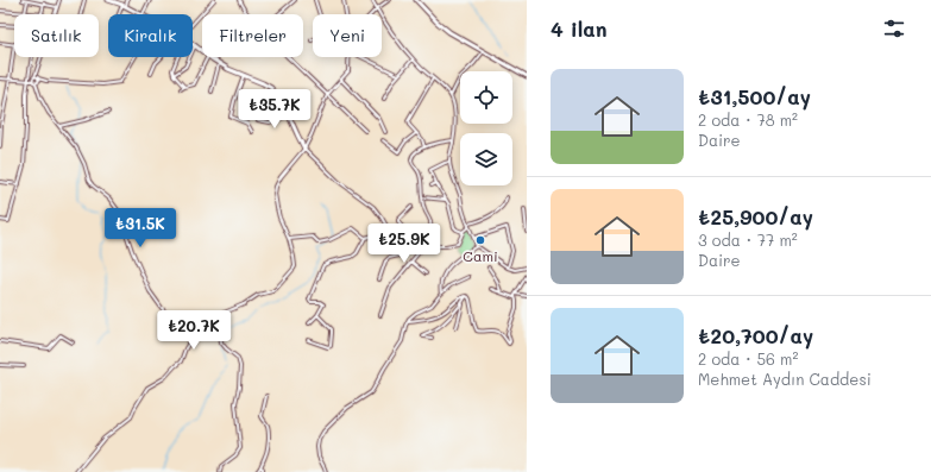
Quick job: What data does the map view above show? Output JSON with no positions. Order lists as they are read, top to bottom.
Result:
{
  "places": ["Cami"],
  "page": {
    "heading": "4 ilan",
    "chip": [
      "Satılık",
      "Kiralık",
      "Filtreler",
      "Yeni"
    ],
    "list": [
      {
        "name": "₺31,500/ay",
        "note": "2 oda · 78 m² · Daire"
      },
      {
        "name": "₺25,900/ay",
        "note": "3 oda · 77 m² · Daire"
      },
      {
        "name": "₺20,700/ay",
        "note": "2 oda · 56 m² · Mehmet Aydın Caddesi"
      }
    ],
    "price": [
      "₺35.7K",
      "₺31.5K",
      "₺25.9K",
      "₺20.7K"
    ]
  }
}
